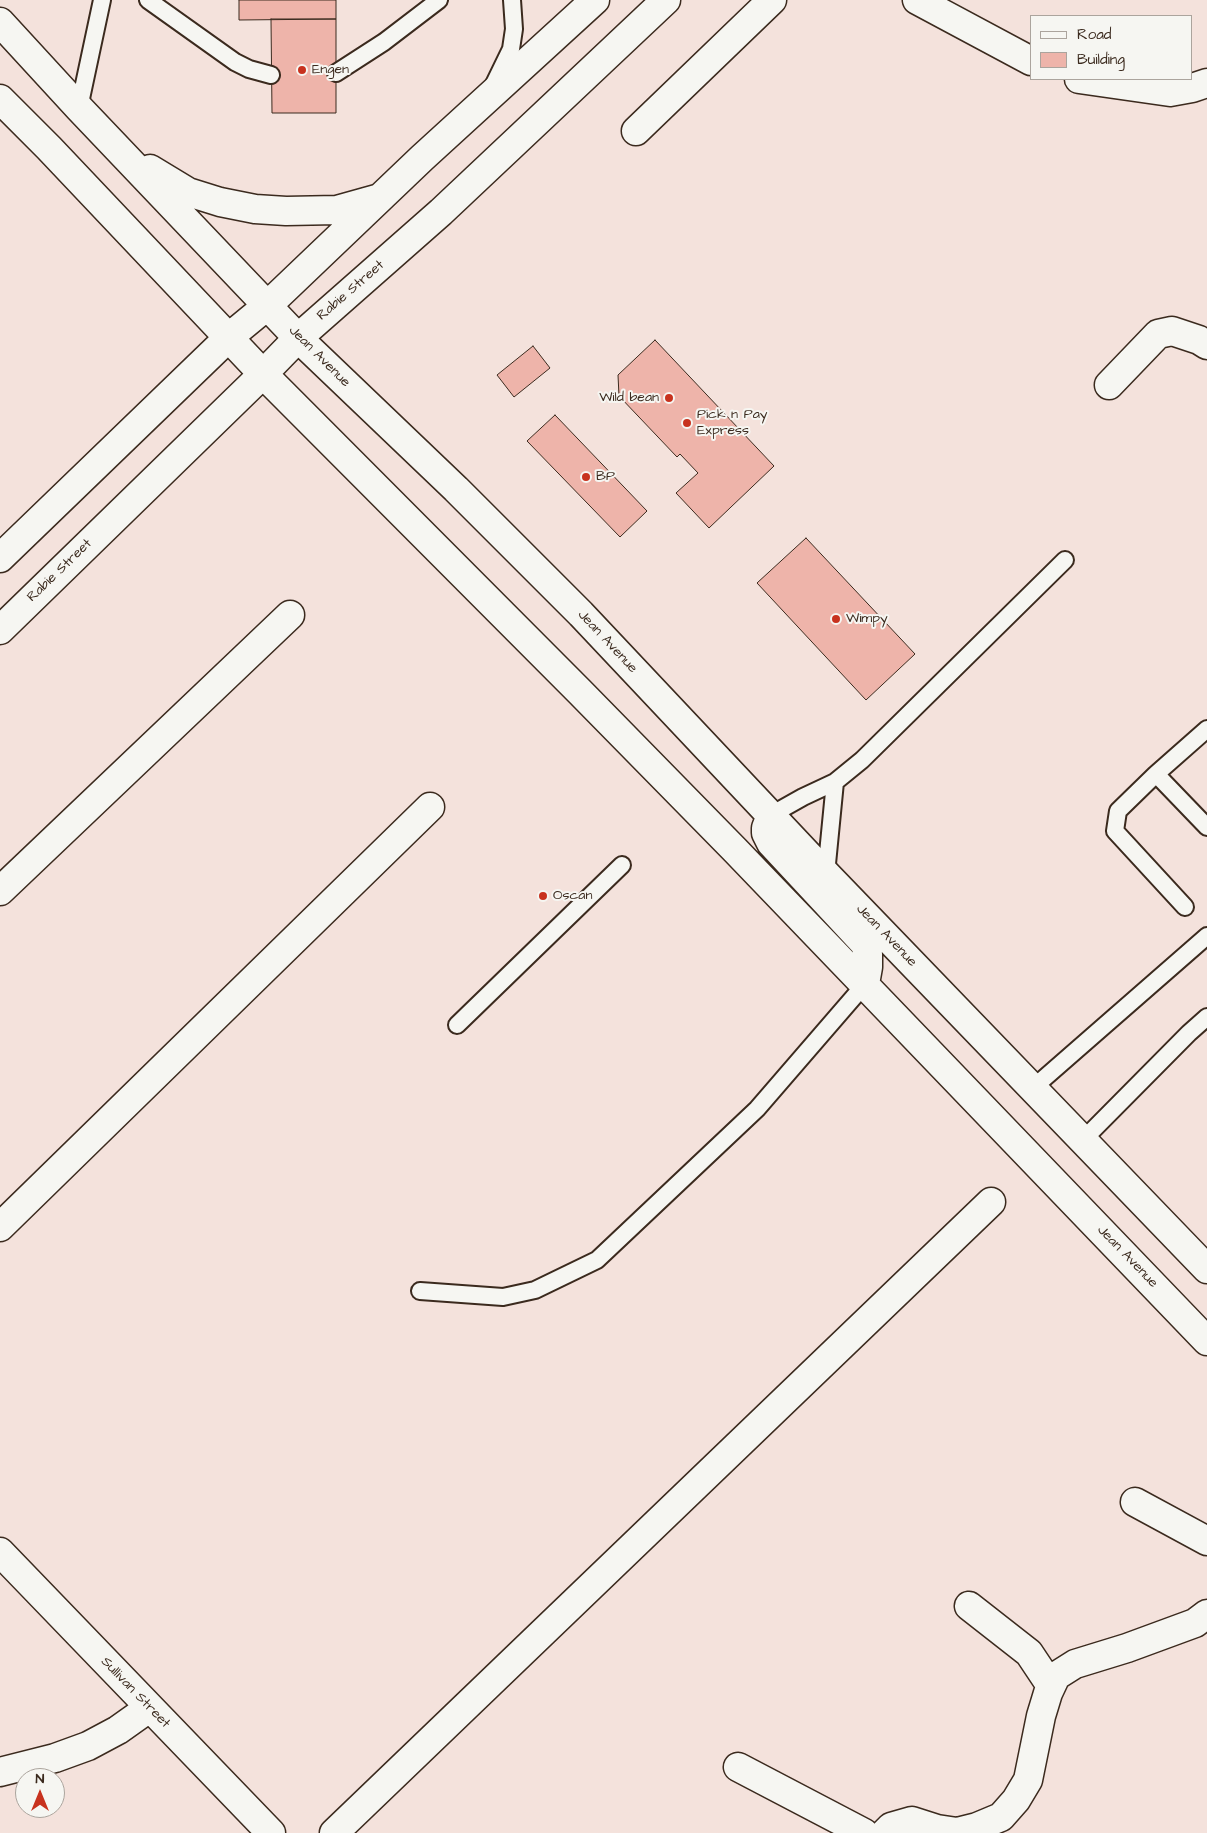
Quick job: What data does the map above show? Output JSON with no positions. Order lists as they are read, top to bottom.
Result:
{
  "streets": {
    "main road": ["Rabie Street", "Jean Avenue", "Sullivan Street"]
  },
  "crossings": [
    ["Rabie Street", "Jean Avenue"]
  ],
  "places": [
    "Engen",
    "Wild bean",
    "Pick n Pay Express",
    "BP",
    "Wimpy",
    "Oscan"
  ],
  "legend": ["Road", "Building"],
  "north": "top"
}
